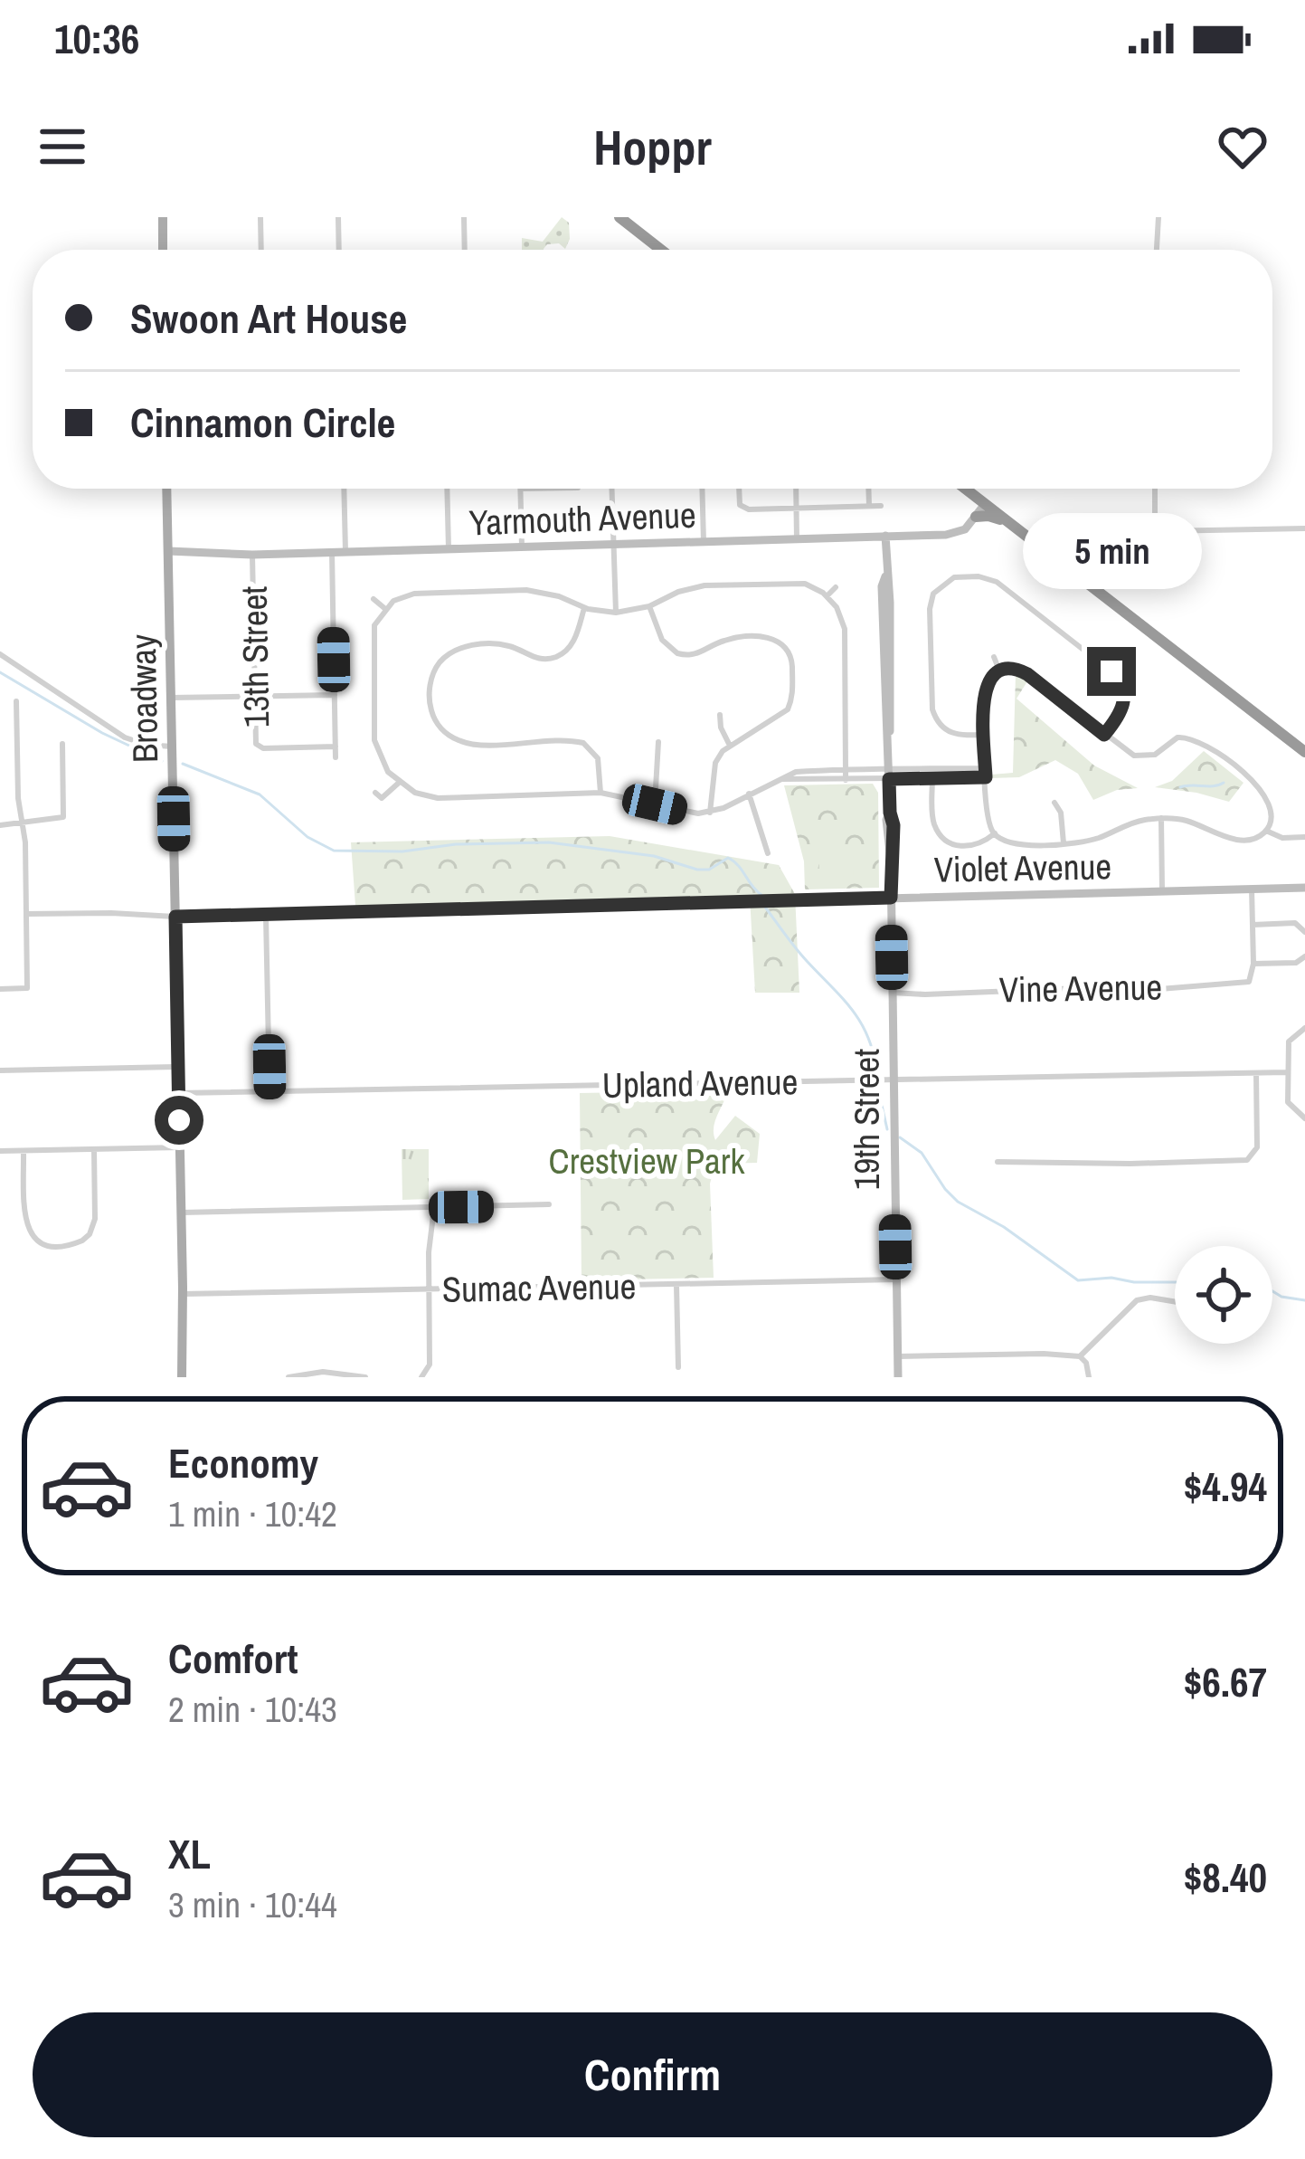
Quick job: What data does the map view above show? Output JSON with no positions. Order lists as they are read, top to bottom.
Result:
{
  "streets": {
    "main road": ["Broadway"],
    "street": [
      "Yarmouth Avenue",
      "13th Street",
      "Violet Avenue",
      "Vine Avenue",
      "Upland Avenue",
      "19th Street",
      "Sumac Avenue"
    ]
  },
  "crossings": [
    ["Yarmouth Avenue", "13th Street"],
    ["Yarmouth Avenue", "Broadway"],
    ["Yarmouth Avenue", "19th Street"],
    ["Broadway", "Violet Avenue"],
    ["Broadway", "Upland Avenue"],
    ["Broadway", "Sumac Avenue"],
    ["Violet Avenue", "19th Street"],
    ["Vine Avenue", "19th Street"],
    ["Upland Avenue", "19th Street"],
    ["19th Street", "Sumac Avenue"]
  ],
  "parks": ["Crestview Park"],
  "page": {
    "status": "10:36",
    "header": "Hoppr",
    "banner": ["Swoon Art House", "Cinnamon Circle"],
    "bubble": "5 min",
    "list": [
      {
        "name": "Economy",
        "note": "1 min · 10:42",
        "value": "$4.94"
      },
      {
        "name": "Comfort",
        "note": "2 min · 10:43",
        "value": "$6.67"
      },
      {
        "name": "XL",
        "note": "3 min · 10:44",
        "value": "$8.40"
      }
    ],
    "buttons": "Confirm"
  }
}
